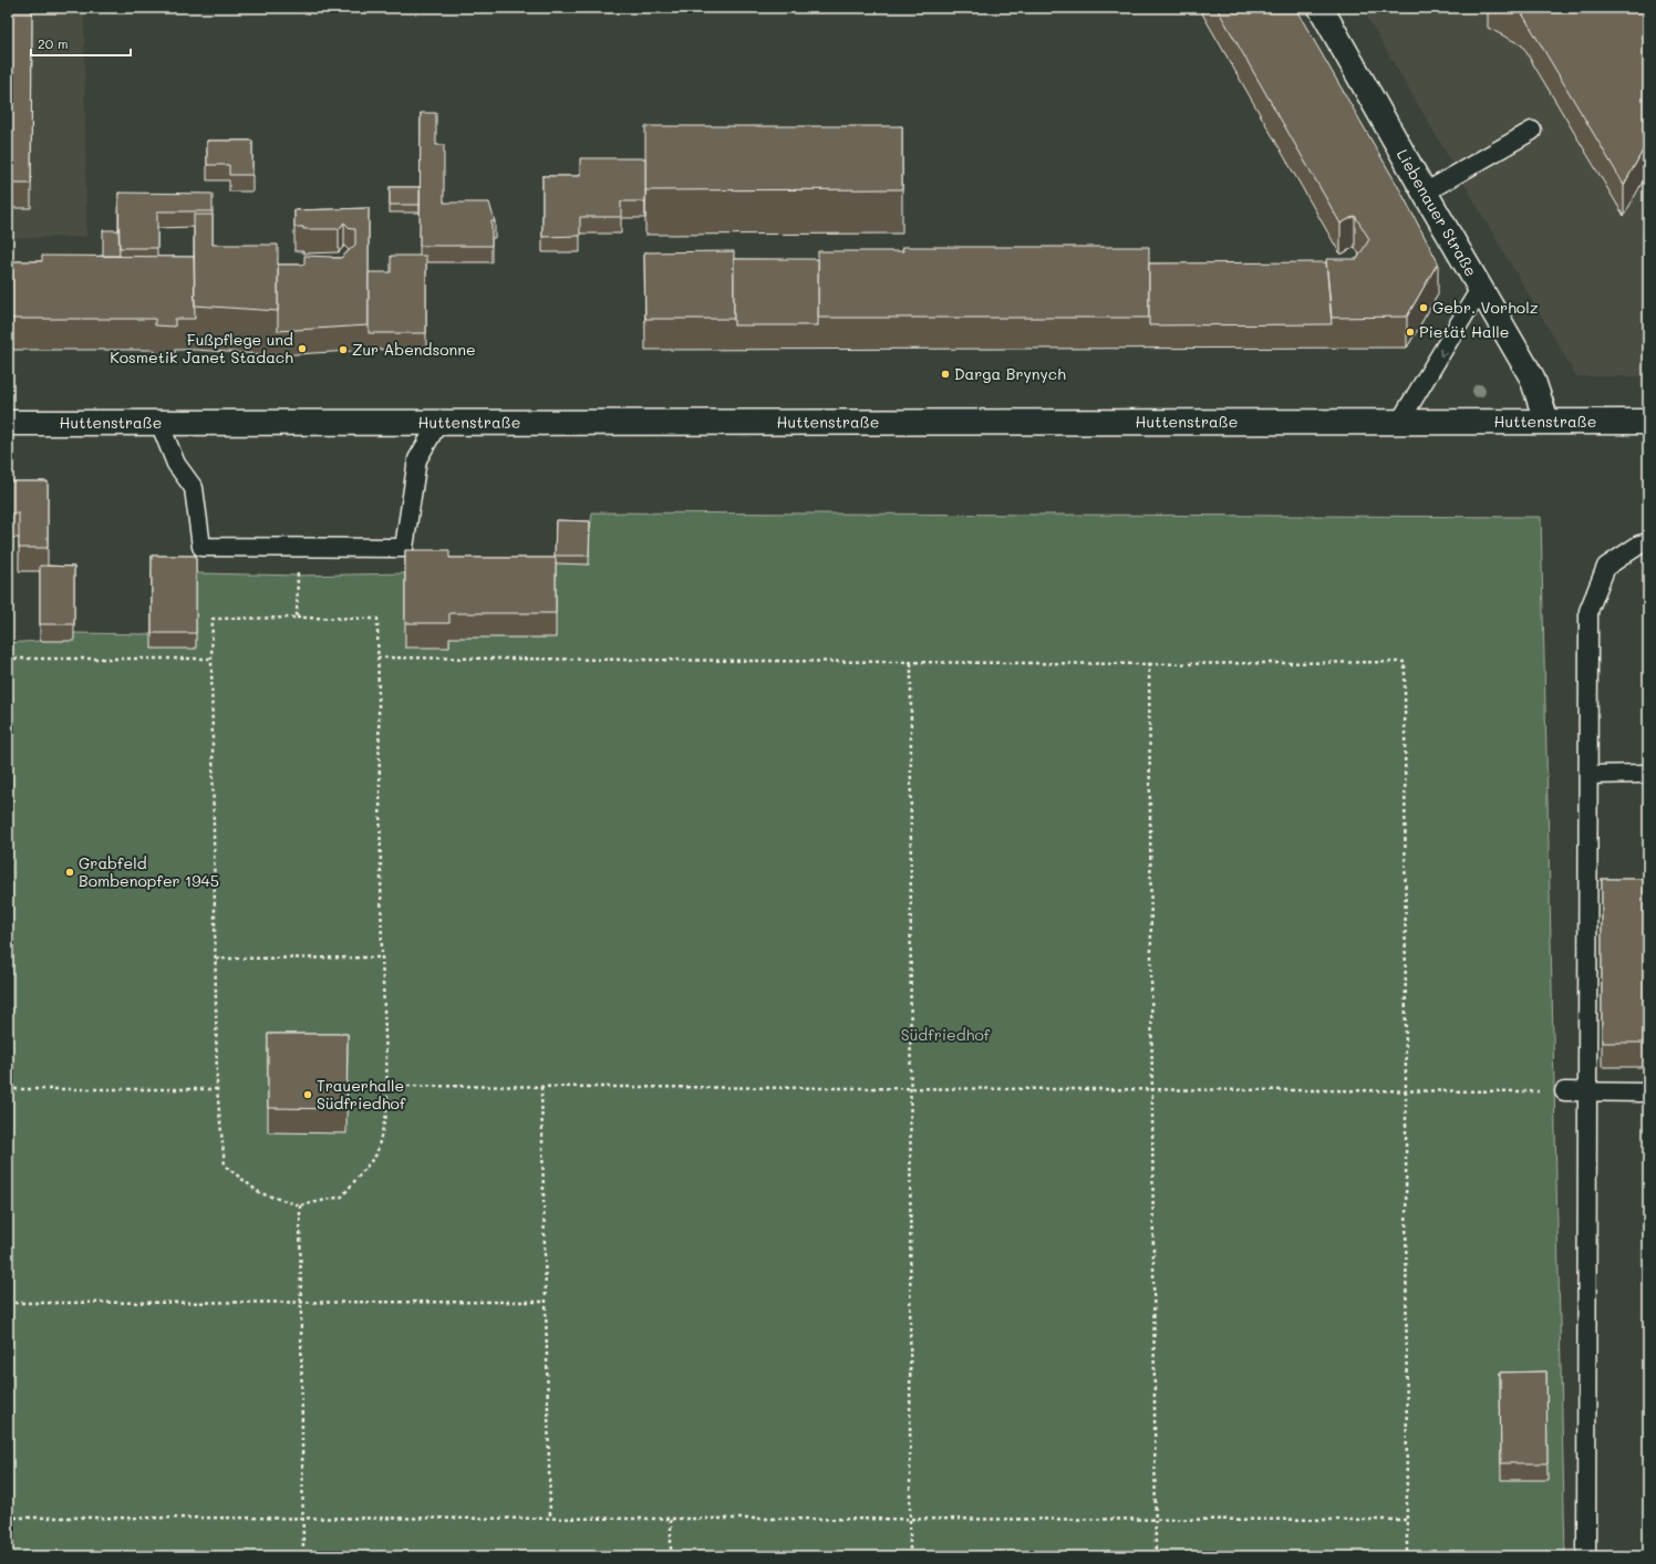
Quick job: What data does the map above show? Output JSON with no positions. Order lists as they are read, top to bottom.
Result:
{
  "streets": {
    "street": ["Liebenauer Straße", "Huttenstraße"]
  },
  "crossings": [
    ["Liebenauer Straße", "Huttenstraße"]
  ],
  "parks": ["Südfriedhof"],
  "places": [
    "Gebr. Vorholz",
    "Pietät Halle",
    "Fußpflege und Kosmetik Janet Stadach",
    "Zur Abendsonne",
    "Darga Brynych",
    "Grabfeld Bombenopfer 1945",
    "Trauerhalle Südfriedhof"
  ],
  "scale_bar": "20 m"
}
